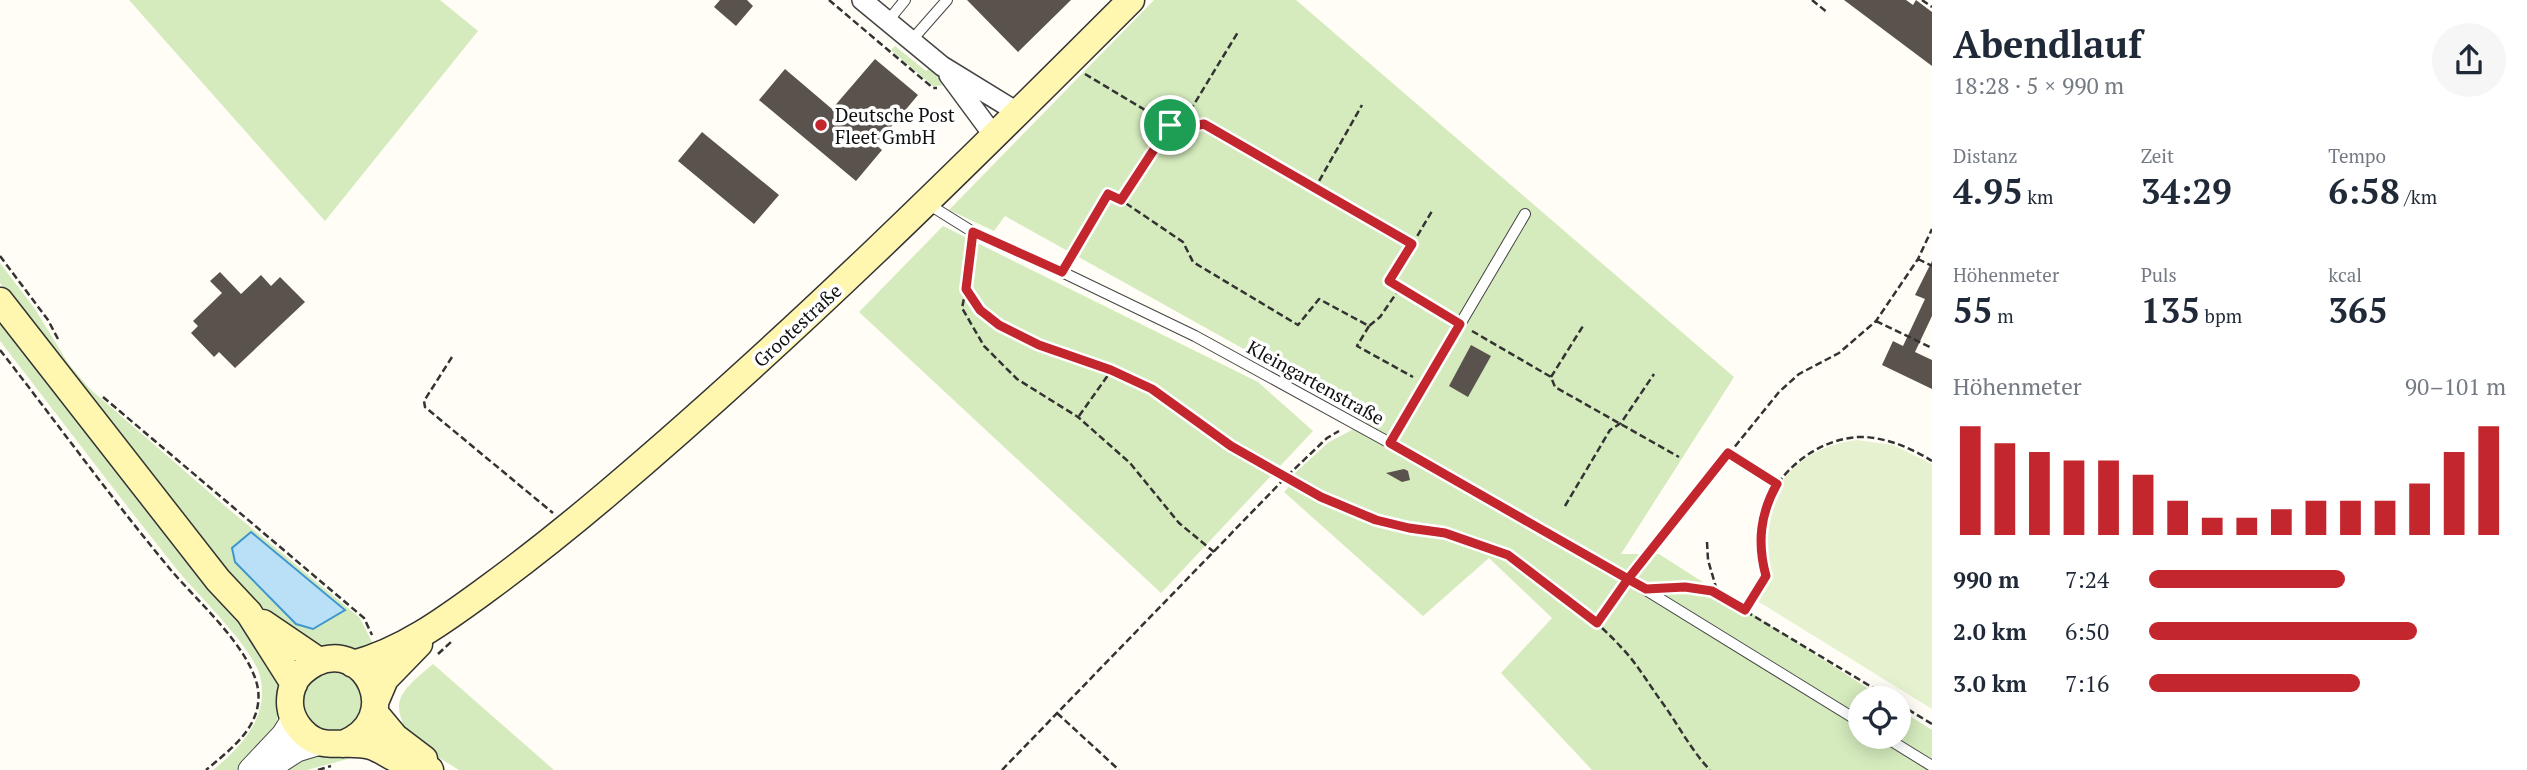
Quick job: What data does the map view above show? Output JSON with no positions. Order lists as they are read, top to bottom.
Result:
{
  "streets": {
    "main road": ["Grootestraße"],
    "lane": ["Kleingartenstraße"]
  },
  "crossings": [
    ["Grootestraße", "Kleingartenstraße"]
  ],
  "places": ["Deutsche Post Fleet GmbH"],
  "page": {
    "heading": ["Abendlauf", "18:28 · 5 × 990 m"],
    "stats": [
      ["Distanz", "4.95 km"],
      ["Zeit", "34:29"],
      ["Tempo", "6:58 /km"],
      ["Höhenmeter", "55 m"],
      ["Puls", "135 bpm"],
      ["kcal", "365"]
    ],
    "chart": ["Höhenmeter", "90–101 m"],
    "list": [
      {
        "name": "990 m",
        "note": "7:24"
      },
      {
        "name": "2.0 km",
        "note": "6:50"
      },
      {
        "name": "3.0 km",
        "note": "7:16"
      }
    ]
  }
}
